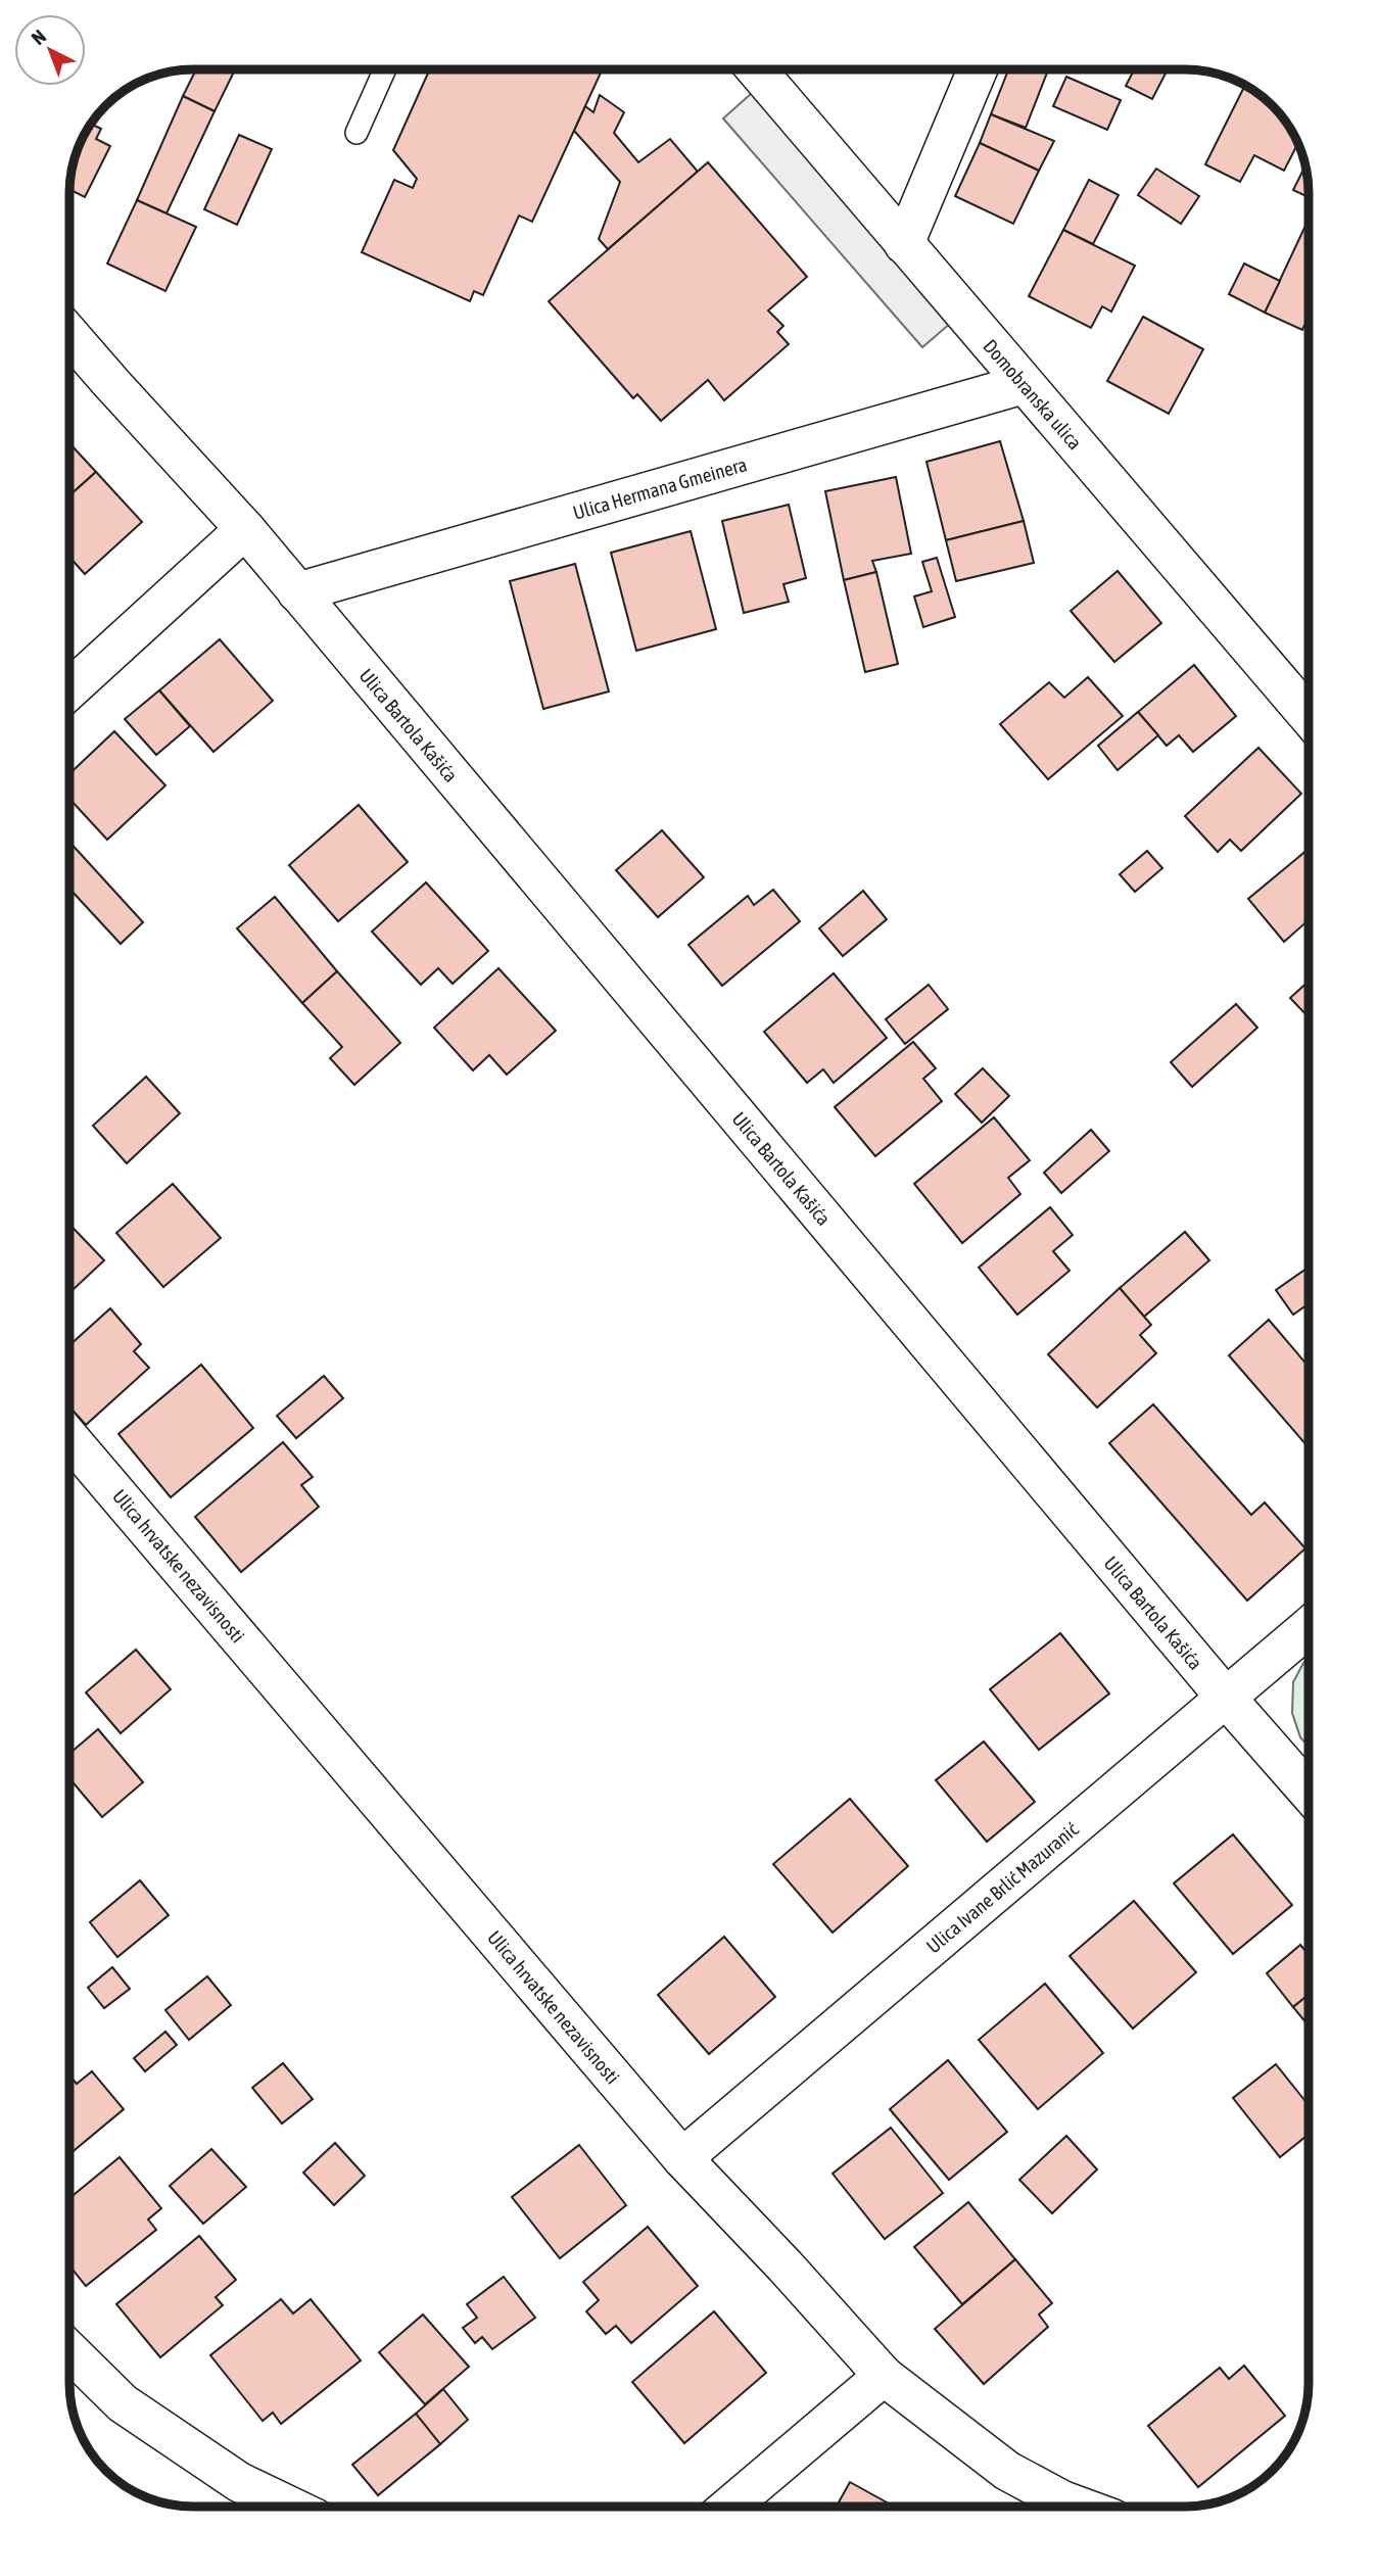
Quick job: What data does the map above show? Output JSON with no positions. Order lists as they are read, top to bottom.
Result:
{
  "streets": {
    "street": [
      "Domobranska ulica",
      "Ulica Hermana Gmeinera",
      "Ulica Bartola Kašića",
      "Ulica hrvatske nezavisnosti",
      "Ulica Ivane Brlić Mazuranić"
    ]
  },
  "crossings": [
    ["Domobranska ulica", "Ulica Hermana Gmeinera"],
    ["Ulica Hermana Gmeinera", "Ulica Bartola Kašića"],
    ["Ulica Bartola Kašića", "Ulica Ivane Brlić Mazuranić"],
    ["Ulica hrvatske nezavisnosti", "Ulica Ivane Brlić Mazuranić"]
  ],
  "north": "top left"
}
